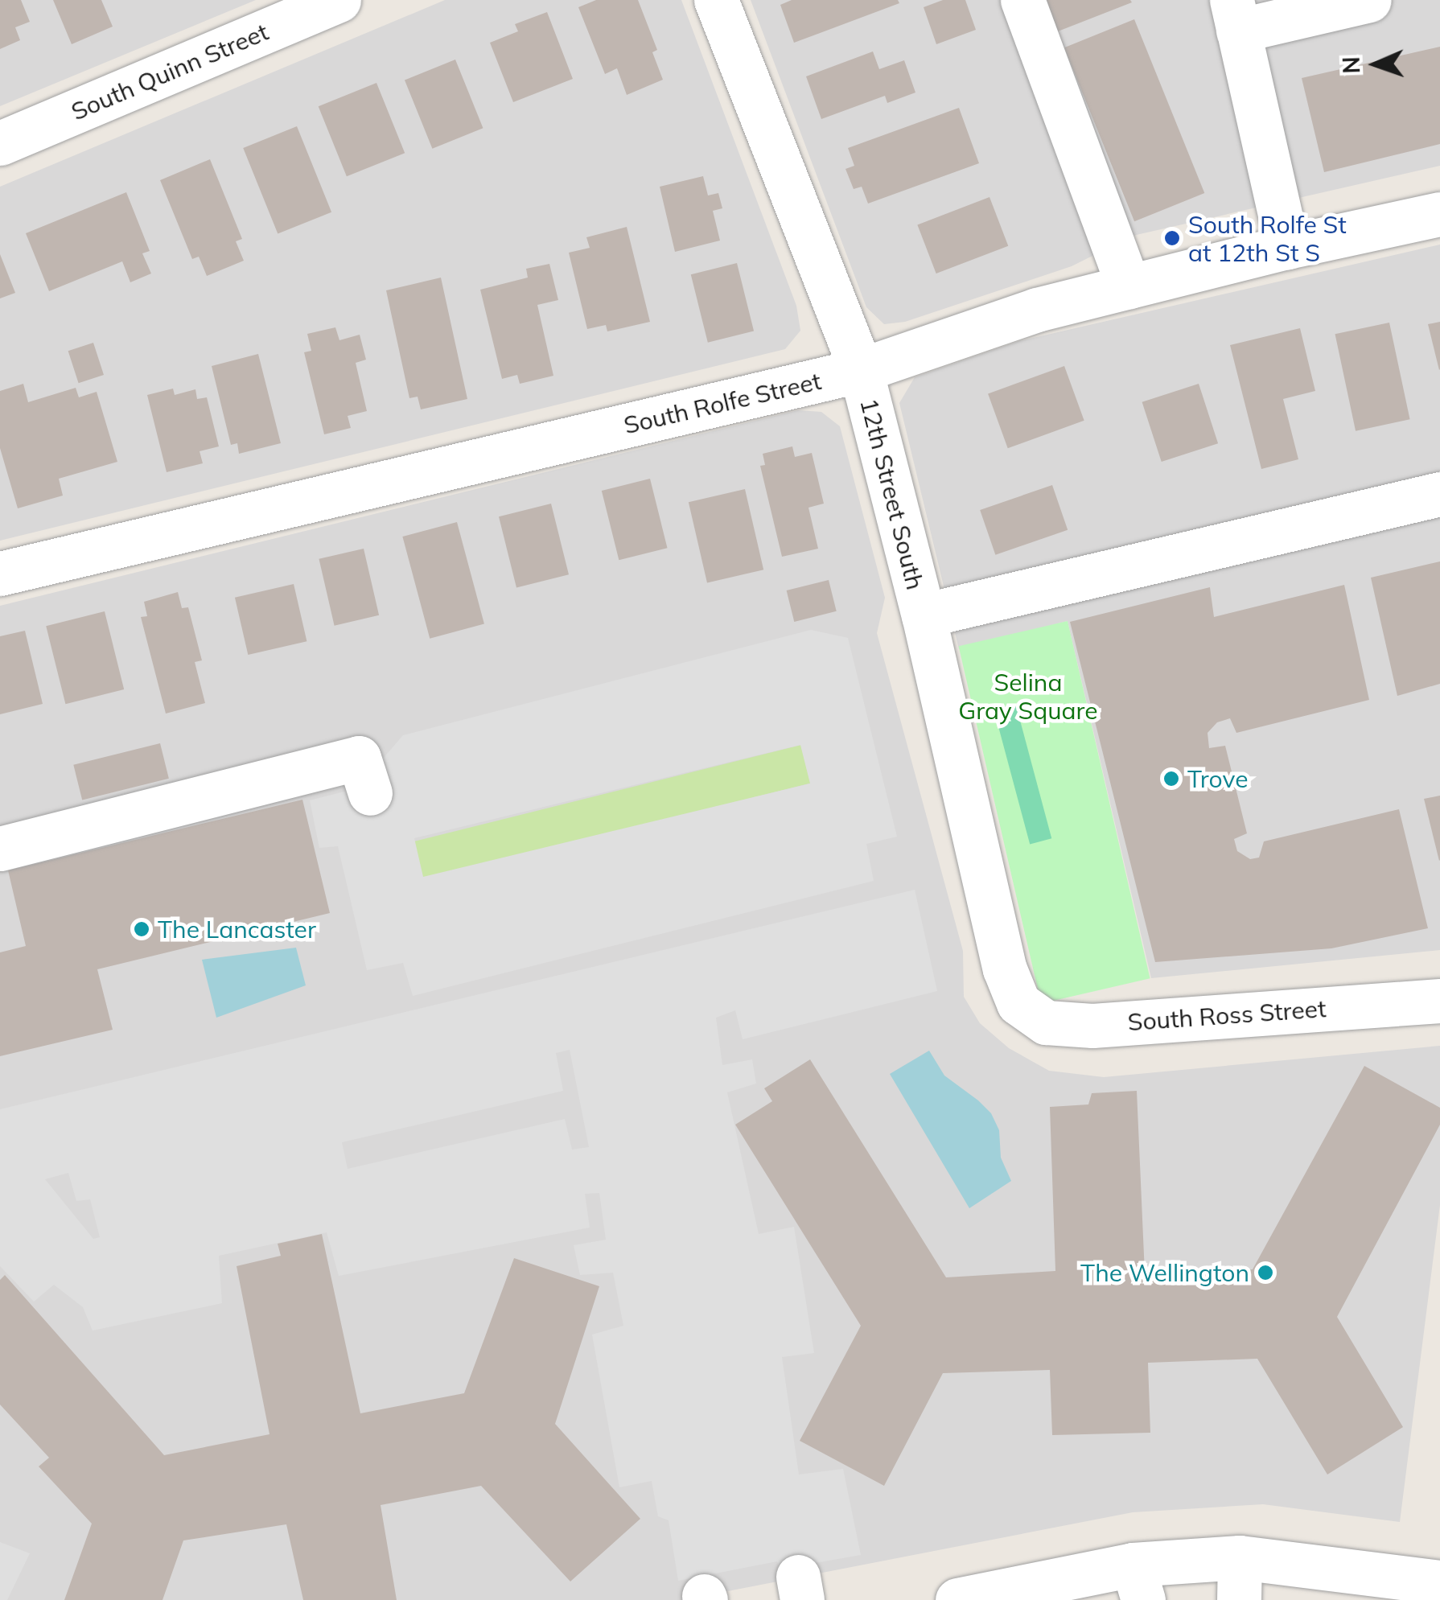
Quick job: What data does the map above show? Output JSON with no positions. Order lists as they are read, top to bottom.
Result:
{
  "streets": {
    "street": [
      "South Quinn Street",
      "South Rolfe Street",
      "12th Street South",
      "South Ross Street"
    ]
  },
  "crossings": [
    ["South Rolfe Street", "12th Street South"],
    ["12th Street South", "South Ross Street"]
  ],
  "parks": ["Selina Gray Square"],
  "places": [
    "South Rolfe St at 12th St S",
    "Trove",
    "The Lancaster",
    "The Wellington"
  ],
  "north": "left"
}
